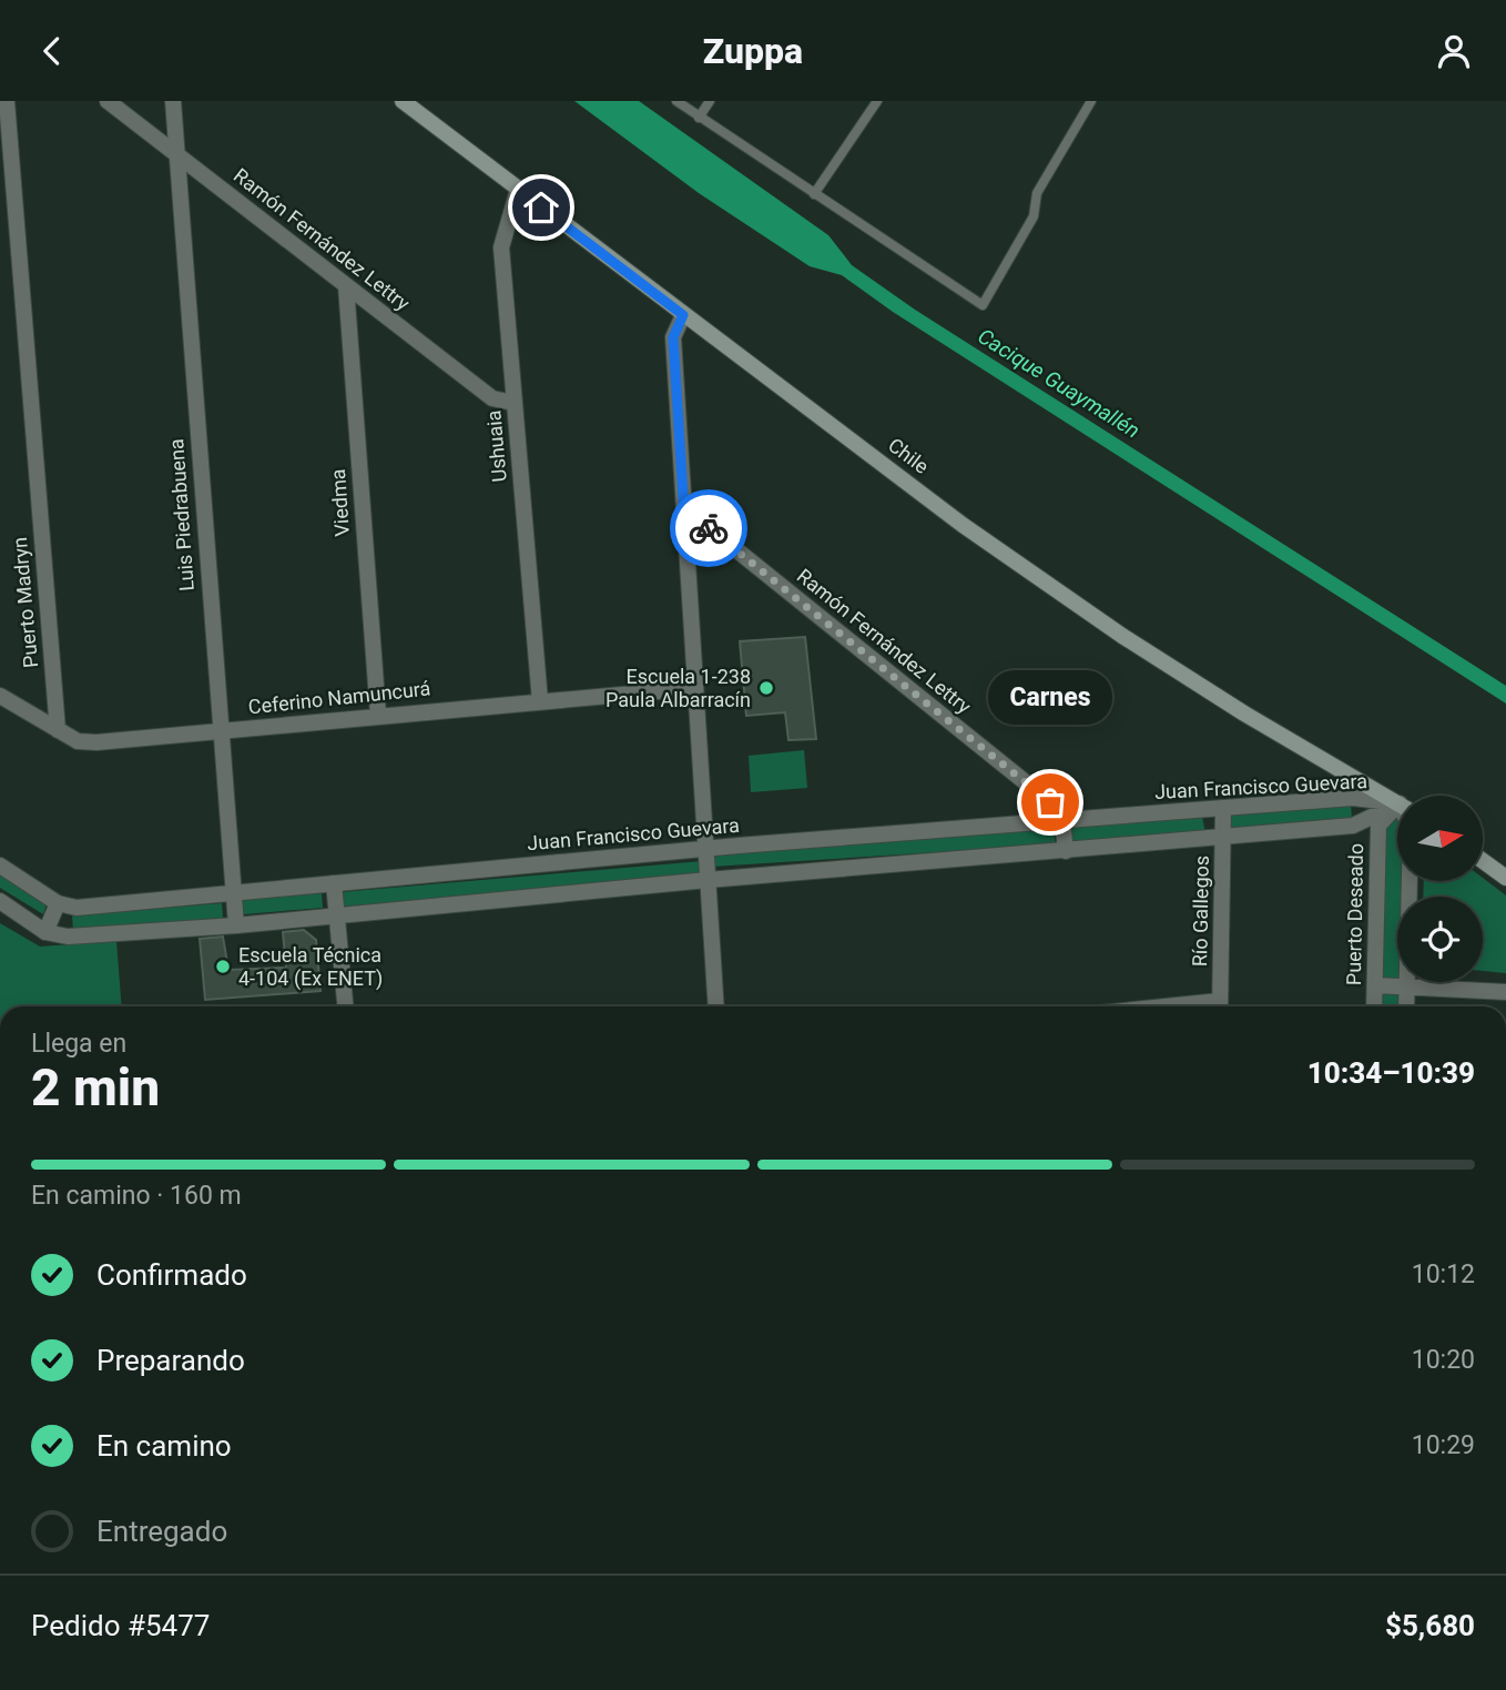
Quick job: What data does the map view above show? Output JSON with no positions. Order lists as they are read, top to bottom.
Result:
{
  "streets": {
    "main road": ["Chile"],
    "street": [
      "Ramón Fernández Lettry",
      "Ushuaia",
      "Viedma",
      "Luis Piedrabuena",
      "Puerto Madryn",
      "Ceferino Namuncurá",
      "Juan Francisco Guevara",
      "Río Gallegos",
      "Puerto Deseado"
    ]
  },
  "crossings": [
    ["Ramón Fernández Lettry", "Ushuaia"],
    ["Ramón Fernández Lettry", "Viedma"],
    ["Ramón Fernández Lettry", "Luis Piedrabuena"],
    ["Ramón Fernández Lettry", "Juan Francisco Guevara"],
    ["Ushuaia", "Chile"],
    ["Ushuaia", "Ceferino Namuncurá"],
    ["Viedma", "Ceferino Namuncurá"],
    ["Luis Piedrabuena", "Ceferino Namuncurá"],
    ["Luis Piedrabuena", "Juan Francisco Guevara"],
    ["Puerto Madryn", "Ceferino Namuncurá"],
    ["Juan Francisco Guevara", "Río Gallegos"]
  ],
  "water": ["Cacique Guaymallén"],
  "places": ["Escuela 1-238 Paula Albarracín", "Carnes", "Escuela Técnica 4-104 (Ex ENET)"],
  "north": "right",
  "page": {
    "header": "Zuppa",
    "bubble": "Carnes",
    "heading": ["2 min", "Llega en", "10:34–10:39"],
    "panel": ["Pedido #5477", "$5,680"],
    "bar": "En camino · 160 m",
    "list": [
      ["Confirmado", "10:12"],
      ["Preparando", "10:20"],
      ["En camino", "10:29"],
      "Entregado"
    ]
  }
}
